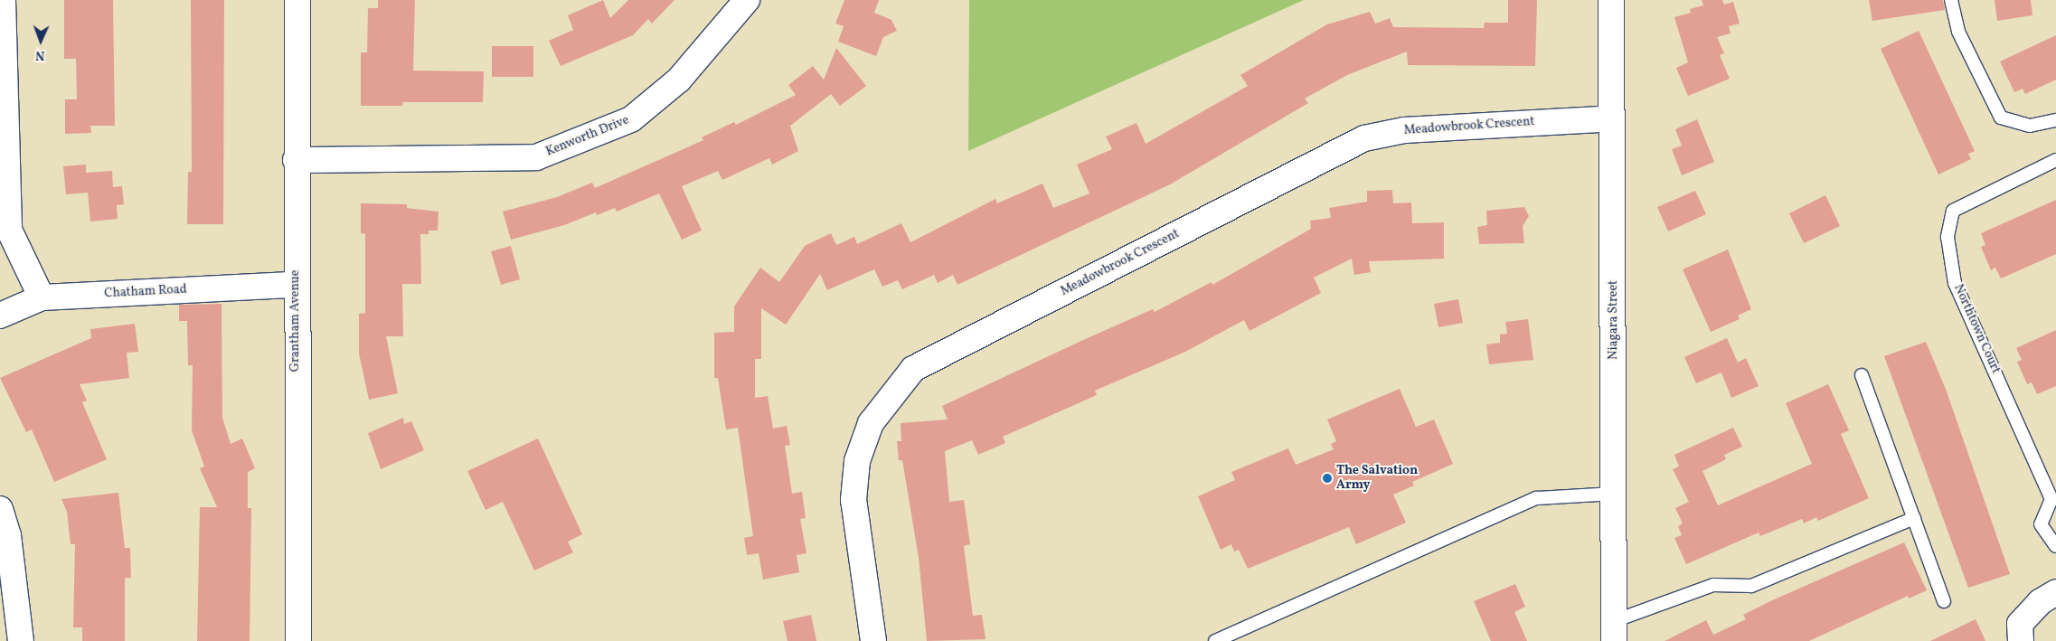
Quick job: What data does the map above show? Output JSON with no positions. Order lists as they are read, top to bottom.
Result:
{
  "streets": {
    "street": [
      "Meadowbrook Crescent",
      "Kenworth Drive",
      "Chatham Road",
      "Niagara Street",
      "Grantham Avenue"
    ],
    "lane": ["Northtown Court"]
  },
  "crossings": [
    ["Meadowbrook Crescent", "Niagara Street"],
    ["Kenworth Drive", "Grantham Avenue"],
    ["Chatham Road", "Grantham Avenue"]
  ],
  "places": ["The Salvation Army"],
  "north": "bottom"
}
